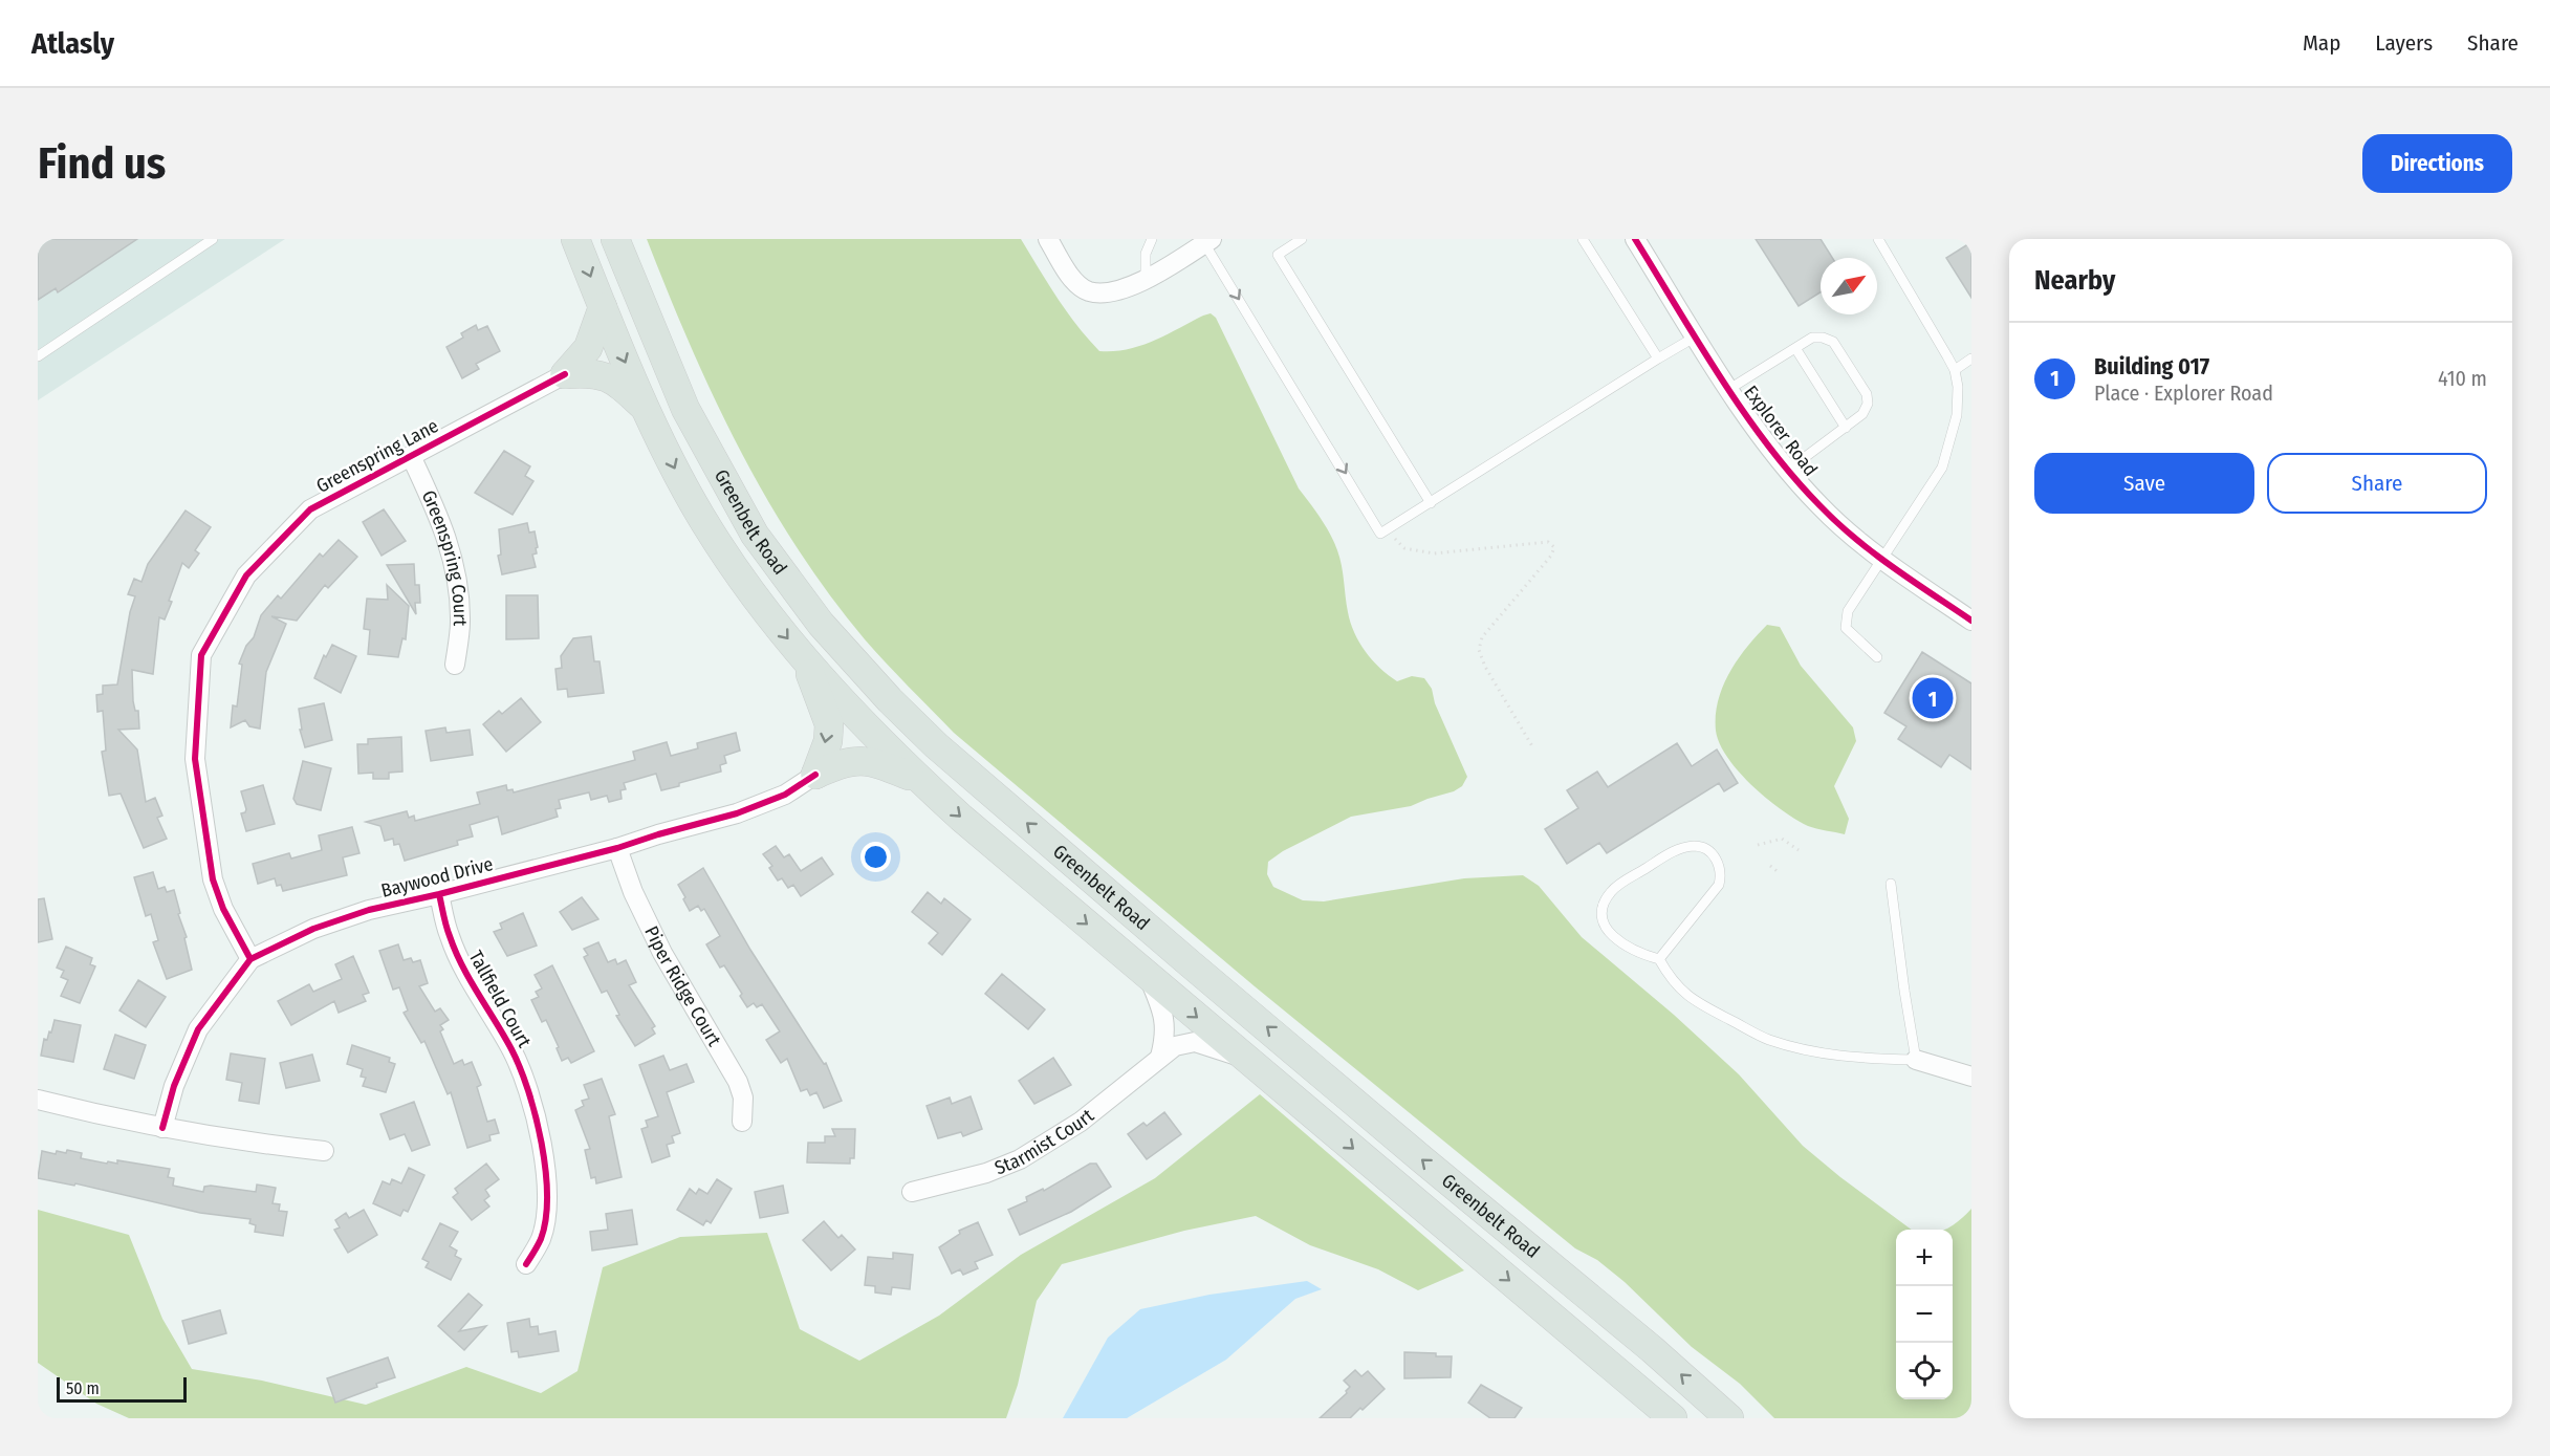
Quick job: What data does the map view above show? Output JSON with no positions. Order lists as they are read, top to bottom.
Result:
{
  "streets": {
    "main road": ["Greenbelt Road"],
    "street": [
      "Explorer Road",
      "Greenspring Lane",
      "Greenspring Court",
      "Baywood Drive",
      "Piper Ridge Court",
      "Tallfield Court",
      "Starmist Court"
    ]
  },
  "crossings": [
    ["Greenspring Lane", "Greenspring Court"],
    ["Greenspring Lane", "Baywood Drive"],
    ["Greenbelt Road", "Starmist Court"],
    ["Baywood Drive", "Piper Ridge Court"],
    ["Baywood Drive", "Tallfield Court"]
  ],
  "scale_bar": "50 m",
  "north": "top right",
  "page": {
    "header": "Atlasly",
    "nav": ["Map", "Layers", "Share"],
    "buttons": [
      "Directions",
      ["Save", "Share"]
    ],
    "title": "Find us",
    "heading": "Nearby",
    "list": [
      {
        "mark": "1",
        "name": "Building 017",
        "note": "Place · Explorer Road",
        "value": "410 m"
      }
    ],
    "pins": "1",
    "map_buttons": ["+", "−"],
    "scale": "50 m"
  }
}
